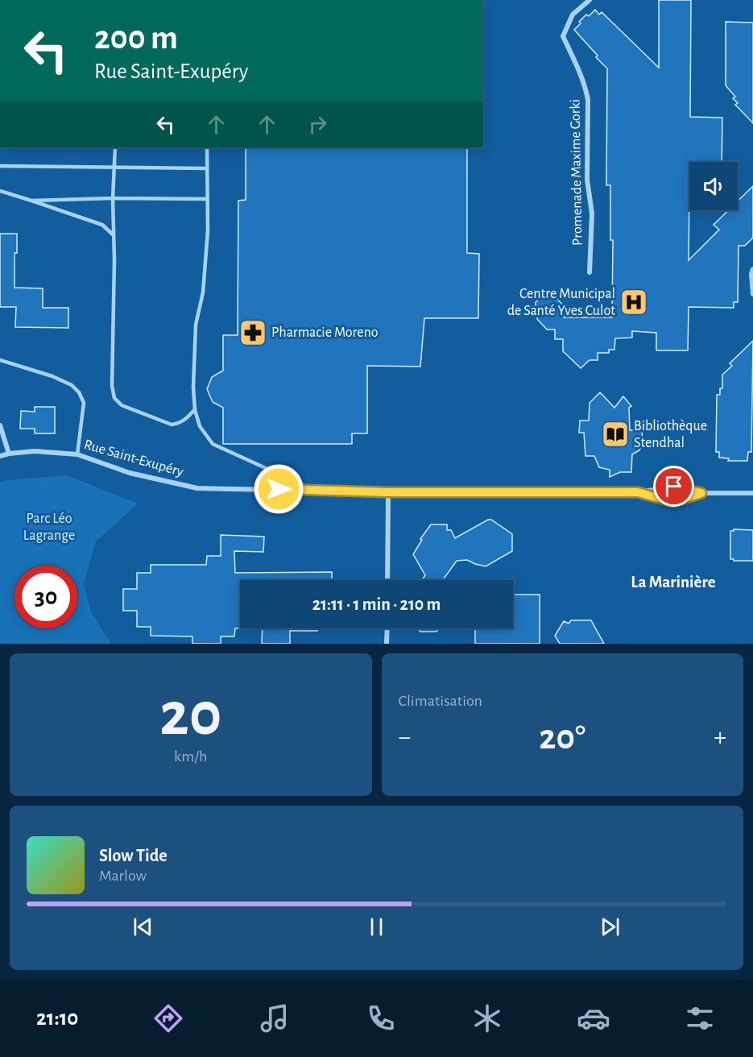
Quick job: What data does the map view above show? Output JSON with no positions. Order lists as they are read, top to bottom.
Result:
{
  "streets": {
    "street": ["Promenade Maxime Gorki", "Rue Saint-Exupéry"]
  },
  "districts": ["La Marinière"],
  "parks": ["Parc Léo Lagrange"],
  "places": {
    "hospital": ["Centre Municipal de Santé Yves Culot"],
    "pharmacy": ["Pharmacie Moreno"],
    "library": ["Bibliothèque Stendhal"]
  },
  "page": {
    "turn": ["200 m", "Rue Saint-Exupéry"],
    "limit": "30",
    "trip": "21:11 · 1 min · 210 m",
    "tile": [
      ["20", "km/h"],
      "Climatisation"
    ],
    "heat": ["−", "20°", "+"],
    "song": ["Slow Tide", "Marlow"],
    "tabs": "21:10"
  }
}
